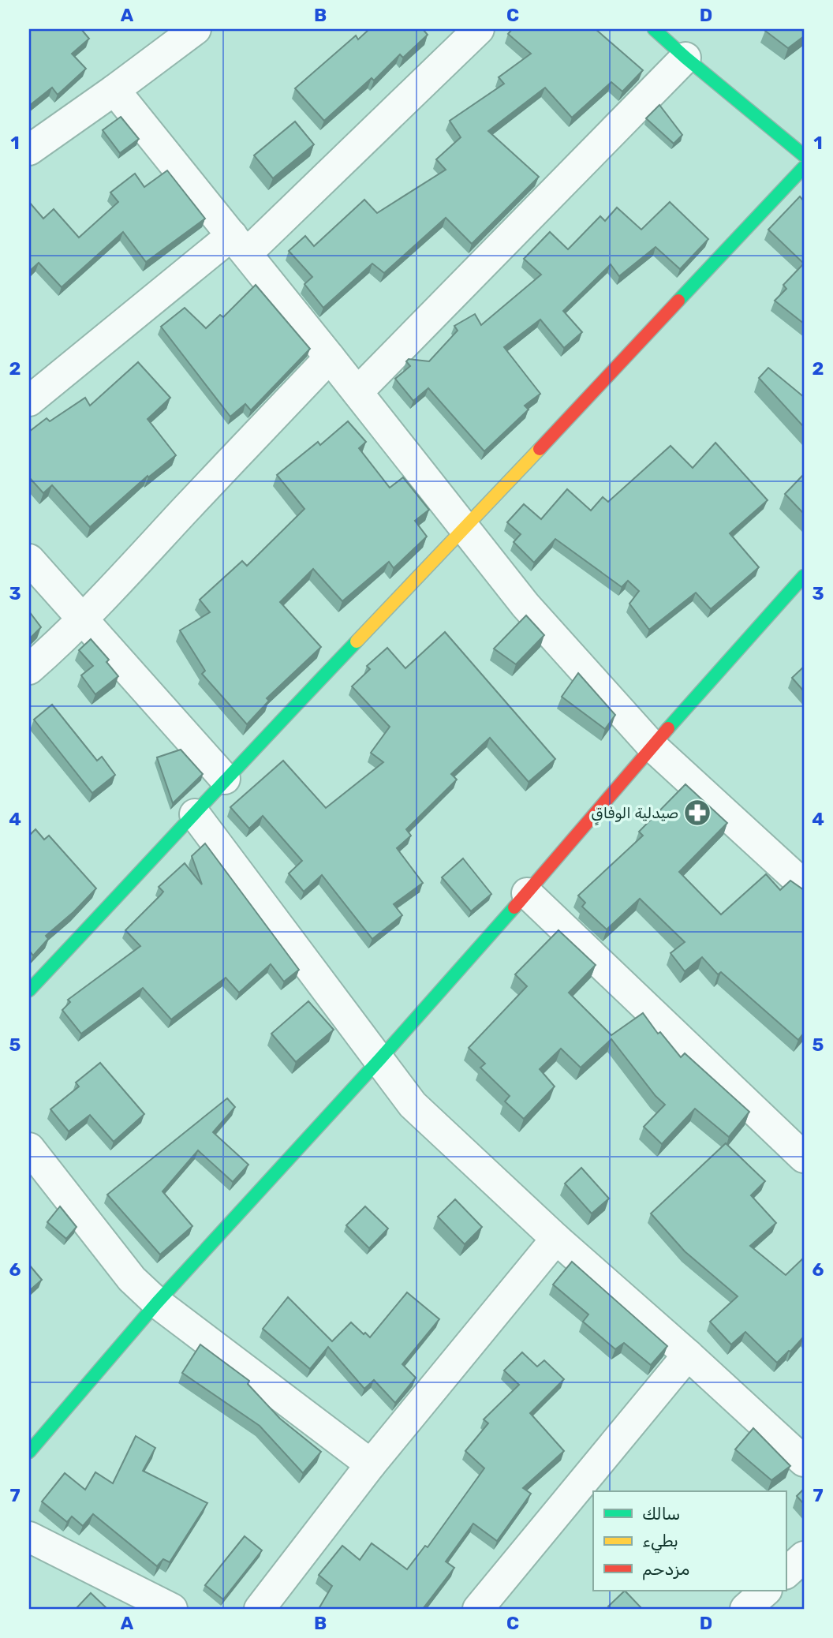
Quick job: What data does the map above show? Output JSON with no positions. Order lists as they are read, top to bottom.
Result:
{
  "places": {
    "pharmacy": ["صيدلية الوفاقٍ"]
  },
  "legend": ["سالك", "بطيء", "مزدحم"],
  "grid": {
    "columns": [
      "A",
      "B",
      "C",
      "D"
    ],
    "rows": [
      "1",
      "2",
      "3",
      "4",
      "5",
      "6",
      "7"
    ]
  }
}
